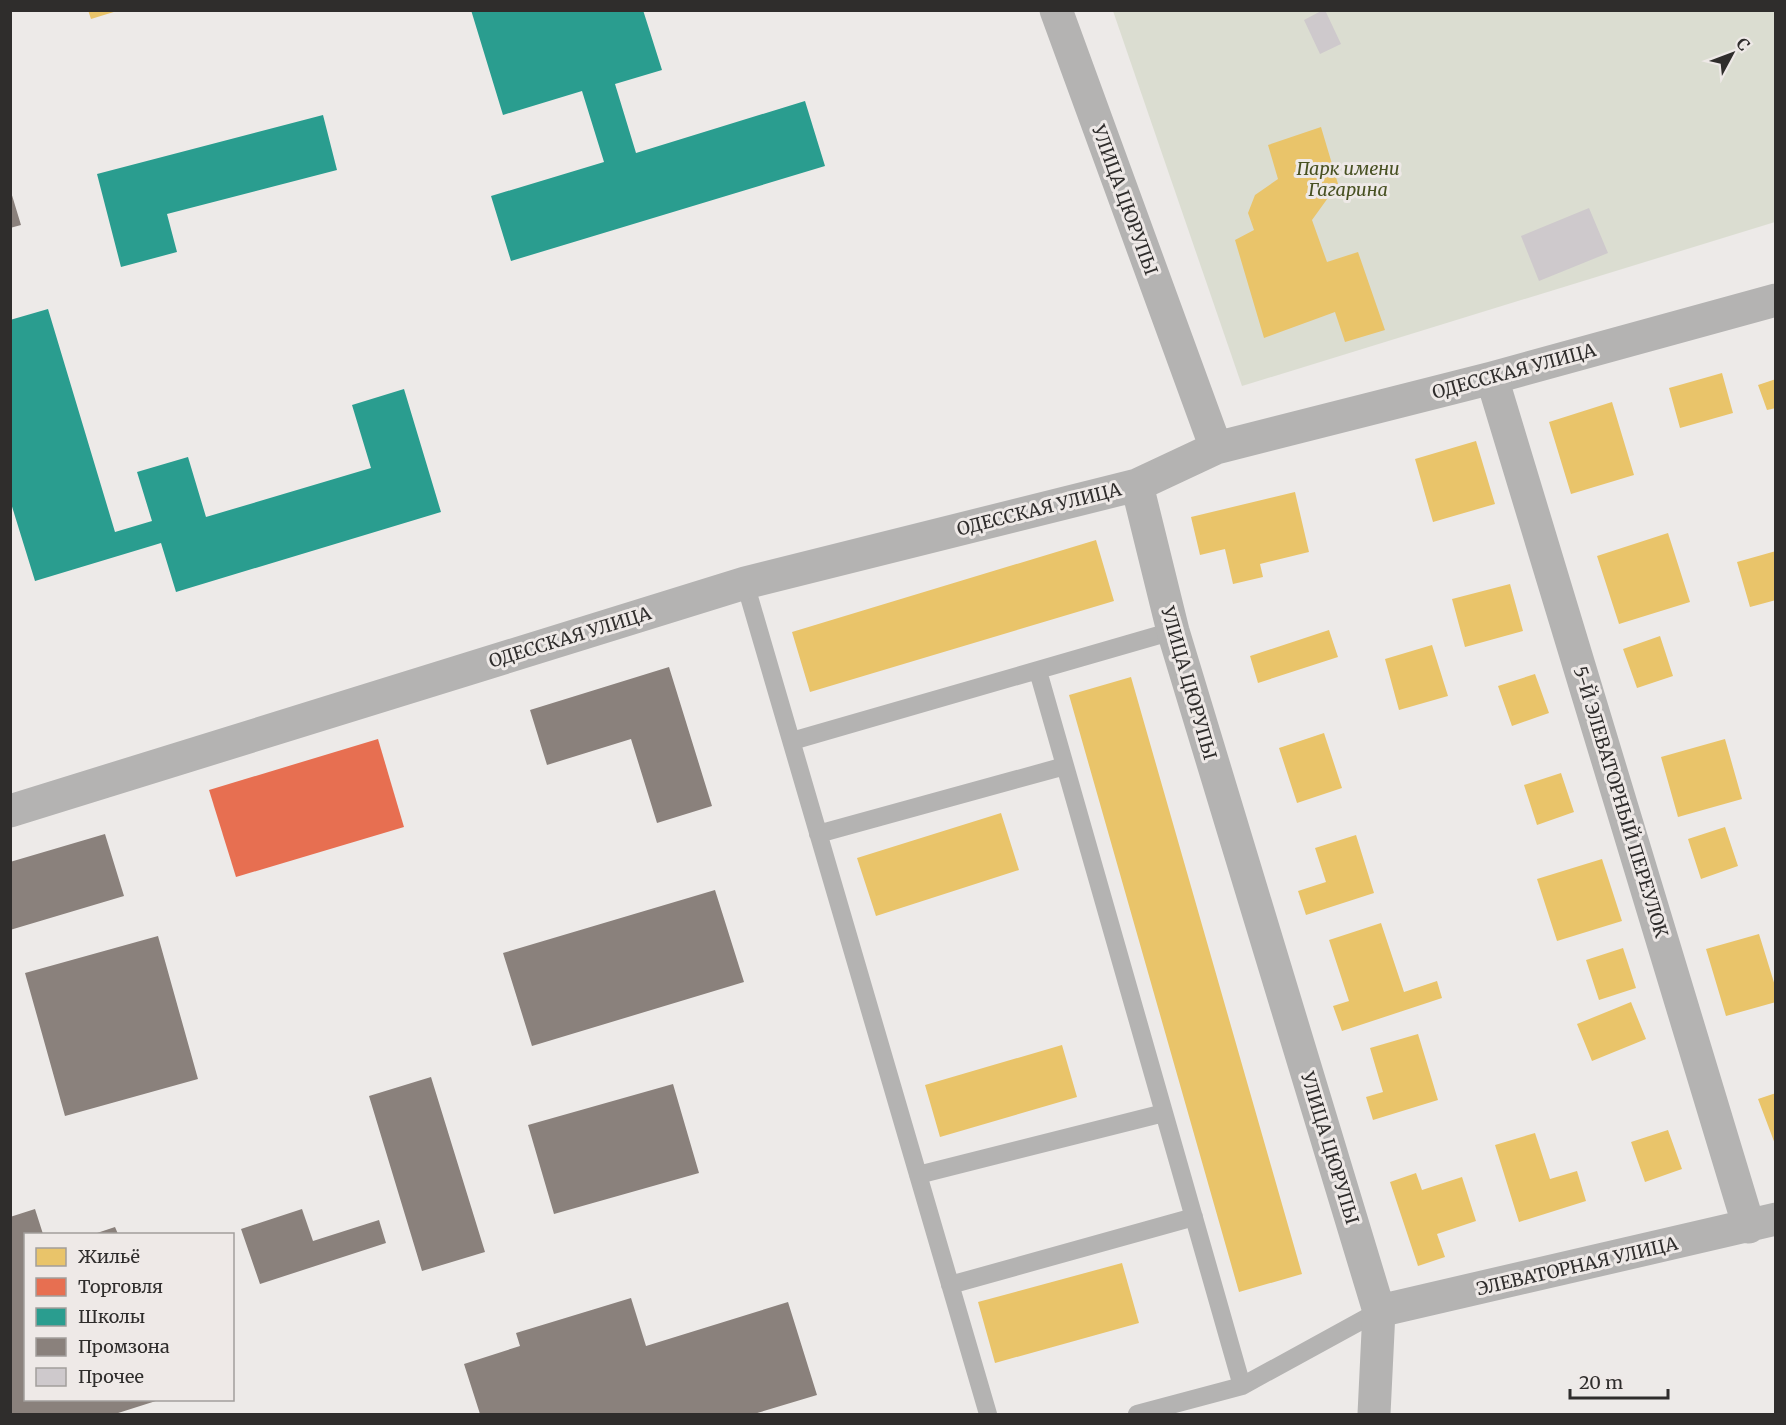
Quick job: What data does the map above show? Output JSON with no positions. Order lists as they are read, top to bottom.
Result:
{
  "streets": {
    "street": [
      "УЛИЦА ЦЮРУПЫ",
      "ОДЕССКАЯ УЛИЦА",
      "5-Й ЭЛЕВАТОРНЫЙ ПЕРЕУЛОК",
      "ЭЛЕВАТОРНАЯ УЛИЦА"
    ]
  },
  "crossings": [
    ["УЛИЦА ЦЮРУПЫ", "ОДЕССКАЯ УЛИЦА"],
    ["УЛИЦА ЦЮРУПЫ", "ЭЛЕВАТОРНАЯ УЛИЦА"],
    ["ОДЕССКАЯ УЛИЦА", "5-Й ЭЛЕВАТОРНЫЙ ПЕРЕУЛОК"],
    ["5-Й ЭЛЕВАТОРНЫЙ ПЕРЕУЛОК", "ЭЛЕВАТОРНАЯ УЛИЦА"]
  ],
  "parks": ["Парк имени Гагарина"],
  "legend": [
    "Жильё",
    "Торговля",
    "Школы",
    "Промзона",
    "Прочее"
  ],
  "scale_bar": "20 m",
  "north": "top right"
}
